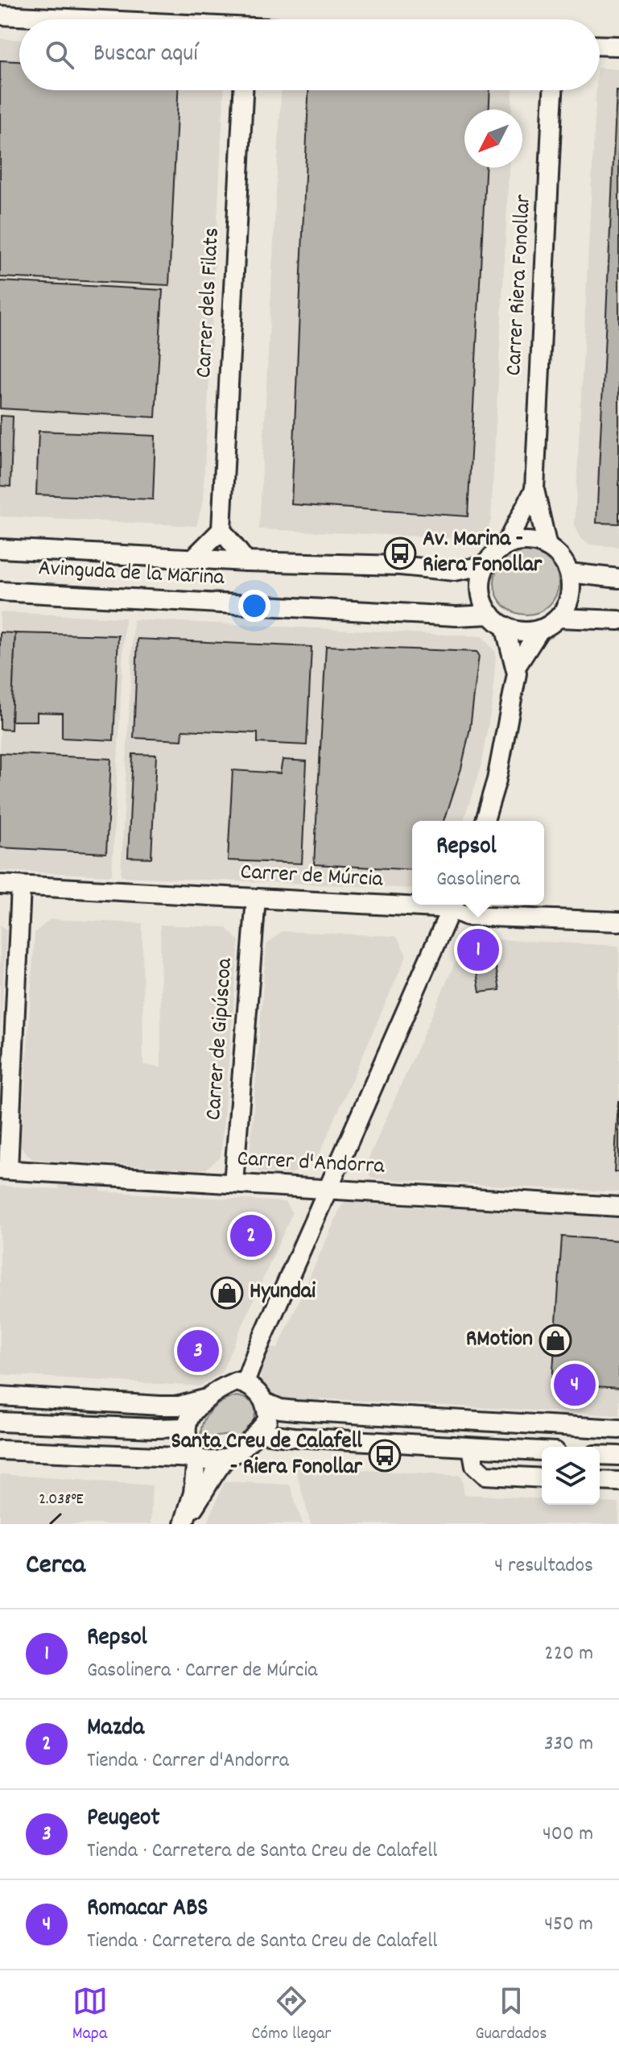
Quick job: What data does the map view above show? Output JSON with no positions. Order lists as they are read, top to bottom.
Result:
{
  "streets": {
    "street": [
      "Carrer Riera Fonollar",
      "Carrer dels Filats",
      "Avinguda de la Marina",
      "Carrer de Múrcia",
      "Carrer de Gipúscoa",
      "Carrer d'Andorra"
    ]
  },
  "crossings": [
    ["Carrer Riera Fonollar", "Avinguda de la Marina"],
    ["Carrer de Múrcia", "Carrer de Gipúscoa"],
    ["Carrer de Gipúscoa", "Carrer d'Andorra"]
  ],
  "places": {
    "bus stop": ["Av. Marina - Riera Fonollar", "Santa Creu de Calafell - Riera Fonollar"],
    "shop": ["Hyundai", "RMotion"]
  },
  "north": "bottom left",
  "page": {
    "search": "Buscar aquí",
    "popup": ["Repsol", "Gasolinera"],
    "pins": [
      "1",
      "2",
      "3",
      "4"
    ],
    "heading": ["Cerca", "4 resultados"],
    "list": [
      {
        "mark": "1",
        "name": "Repsol",
        "note": "Gasolinera · Carrer de Múrcia",
        "value": "220 m"
      },
      {
        "mark": "2",
        "name": "Mazda",
        "note": "Tienda · Carrer d'Andorra",
        "value": "330 m"
      },
      {
        "mark": "3",
        "name": "Peugeot",
        "note": "Tienda · Carretera de Santa Creu de Calafell",
        "value": "400 m"
      },
      {
        "mark": "4",
        "name": "Romacar ABS",
        "note": "Tienda · Carretera de Santa Creu de Calafell",
        "value": "450 m"
      }
    ],
    "nav": ["Mapa", "Cómo llegar", "Guardados"]
  },
  "coordinates": ["2.038°E"]
}
